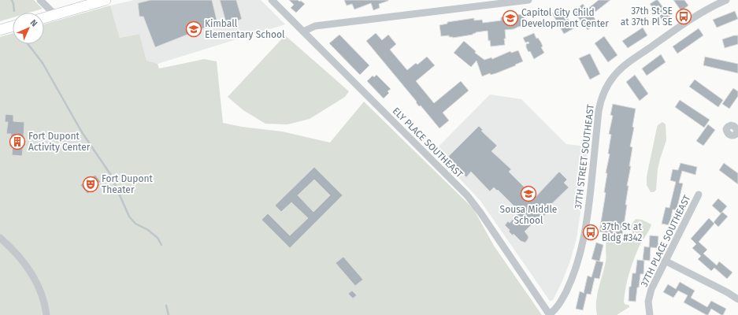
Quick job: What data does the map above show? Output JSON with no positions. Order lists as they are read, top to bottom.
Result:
{
  "streets": {
    "street": ["ELY PLACE SOUTHEAST", "37TH STREET SOUTHEAST", "37TH PLACE SOUTHEAST"]
  },
  "crossings": [
    ["ELY PLACE SOUTHEAST", "37TH STREET SOUTHEAST"]
  ],
  "places": {
    "bus stop": ["37th St SE at 37th Pl SE", "37th St at Bldg #342"],
    "school or university": ["Capitol City Child Development Center", "Kimball Elementary School", "Sousa Middle School"],
    "building": ["Fort Dupont Activity Center"],
    "theatre": ["Fort Dupont Theater"]
  },
  "north": "top right"
}
